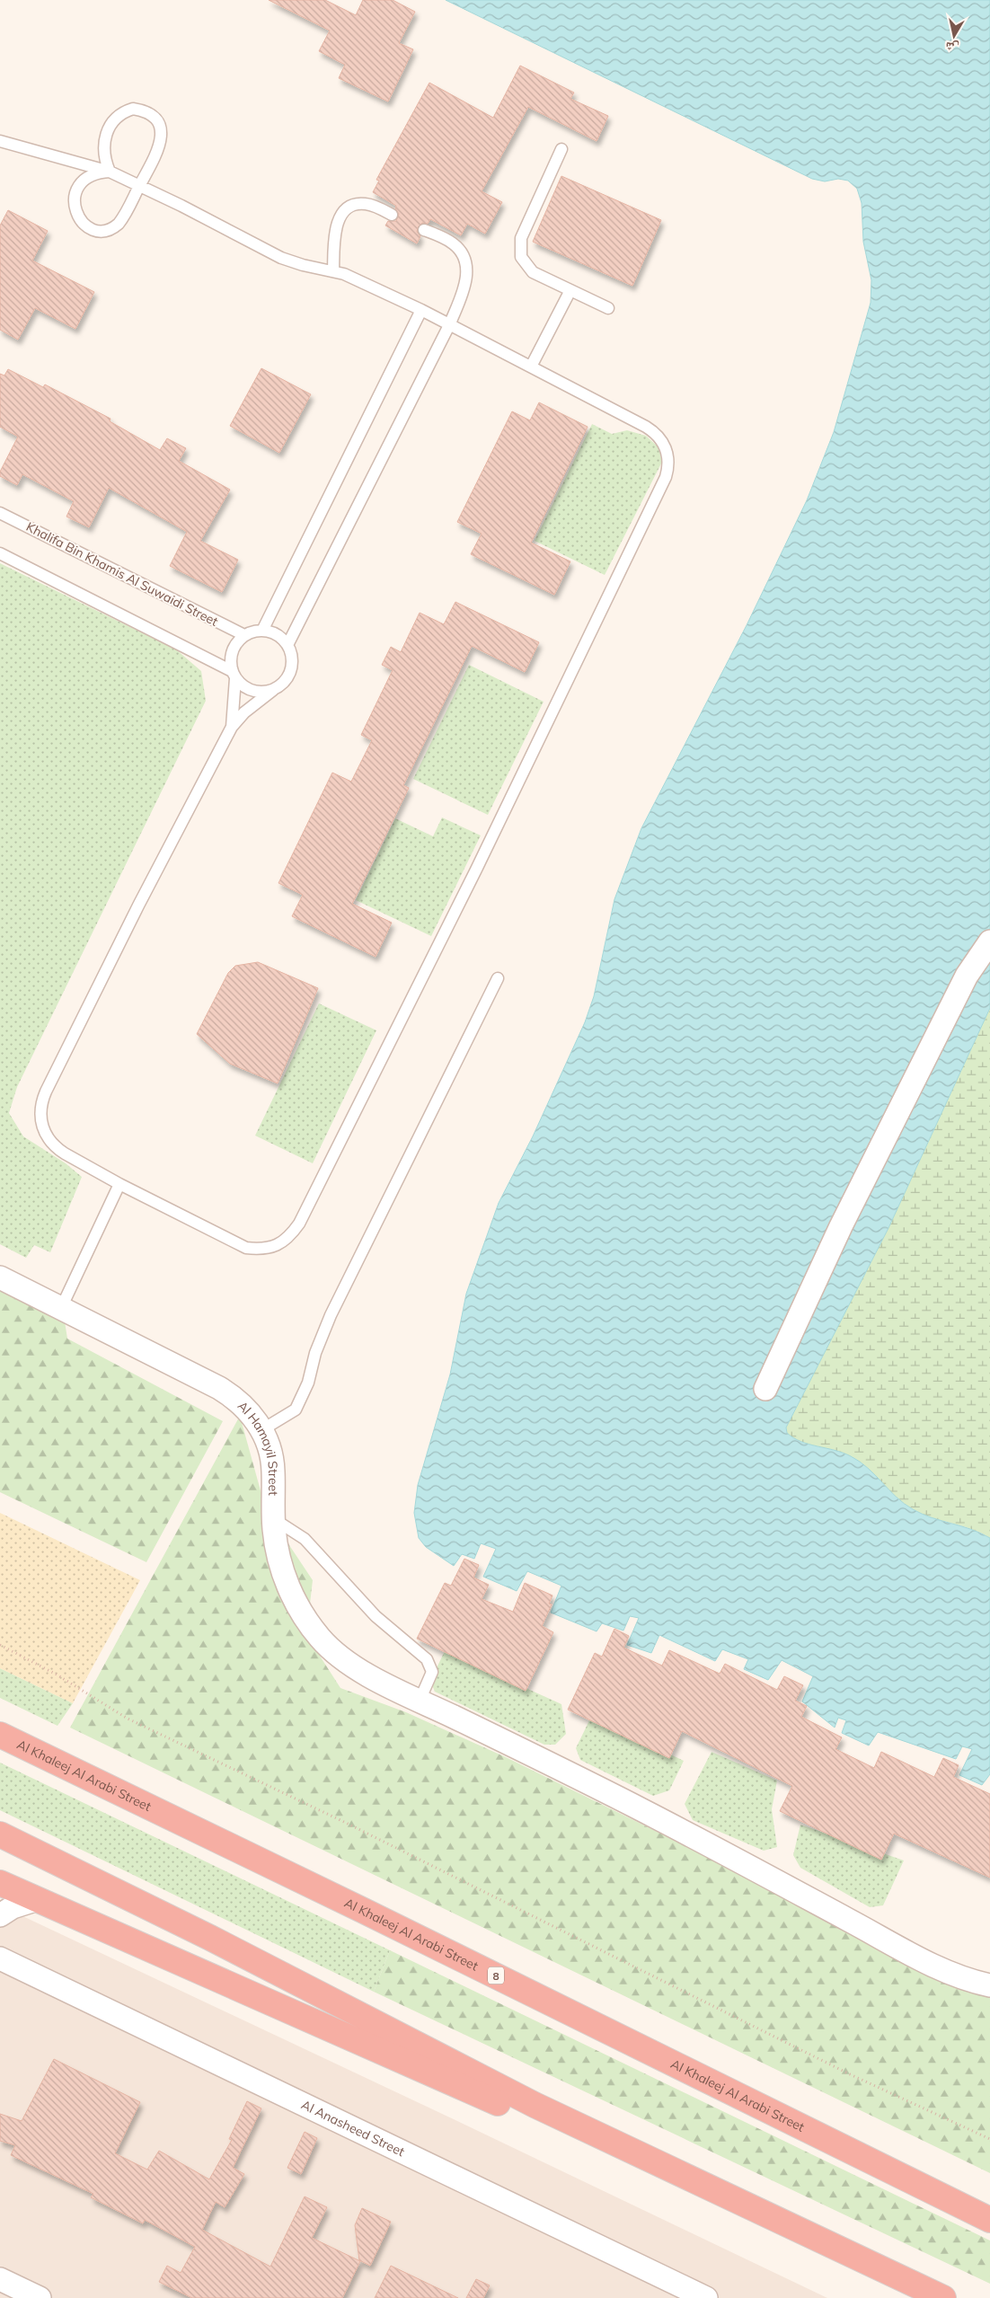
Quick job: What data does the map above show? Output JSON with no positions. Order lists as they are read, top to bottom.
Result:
{
  "streets": {
    "highway": ["Al Khaleej Al Arabi Street", "8"],
    "street": ["Al Hamayil Street", "Al Anasheed Street"],
    "lane": ["Khalifa Bin Khamis Al Suwaidi Street"]
  },
  "north": "bottom"
}
